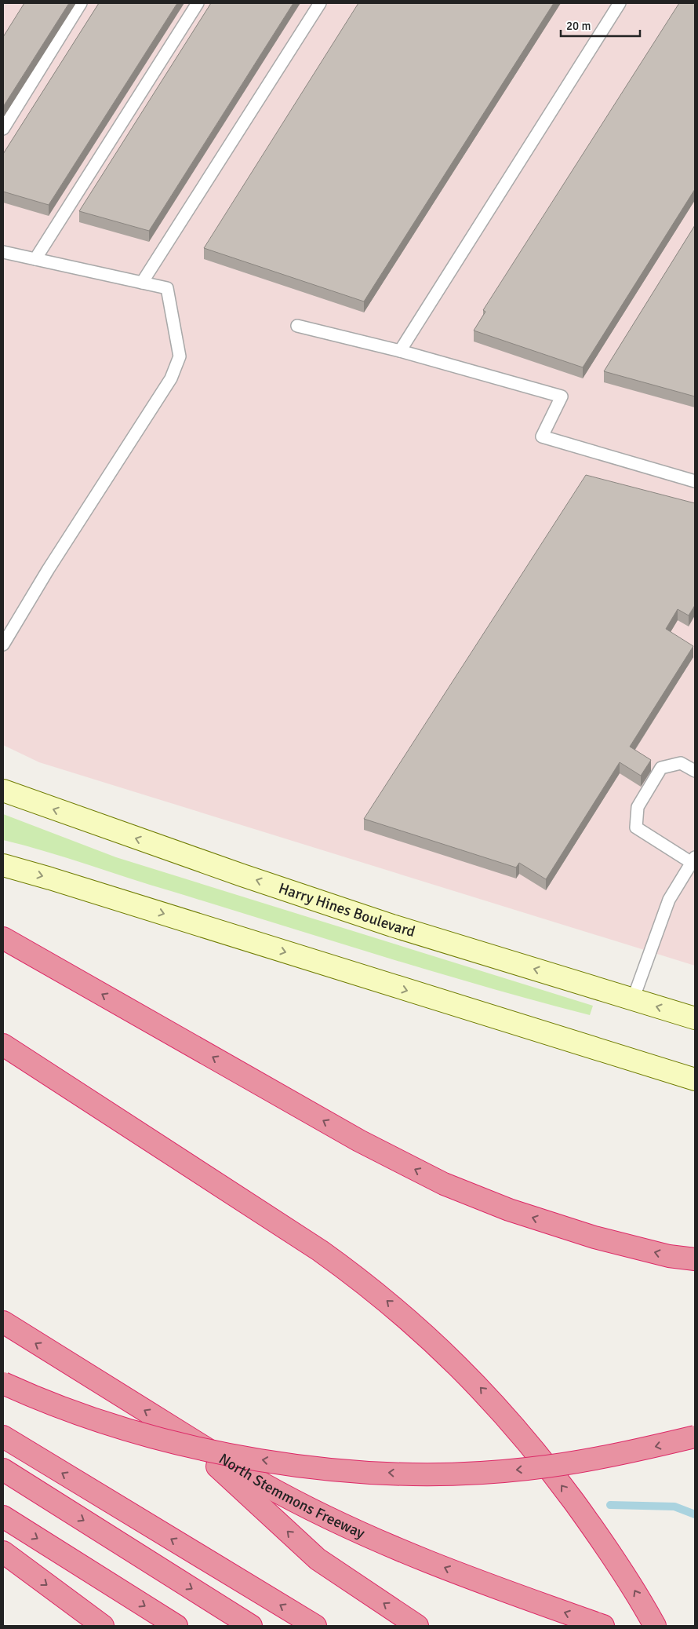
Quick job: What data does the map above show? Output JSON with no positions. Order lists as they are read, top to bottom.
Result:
{
  "streets": {
    "highway": ["North Stemmons Freeway"],
    "main road": ["Harry Hines Boulevard"]
  },
  "scale_bar": "20 m"
}
